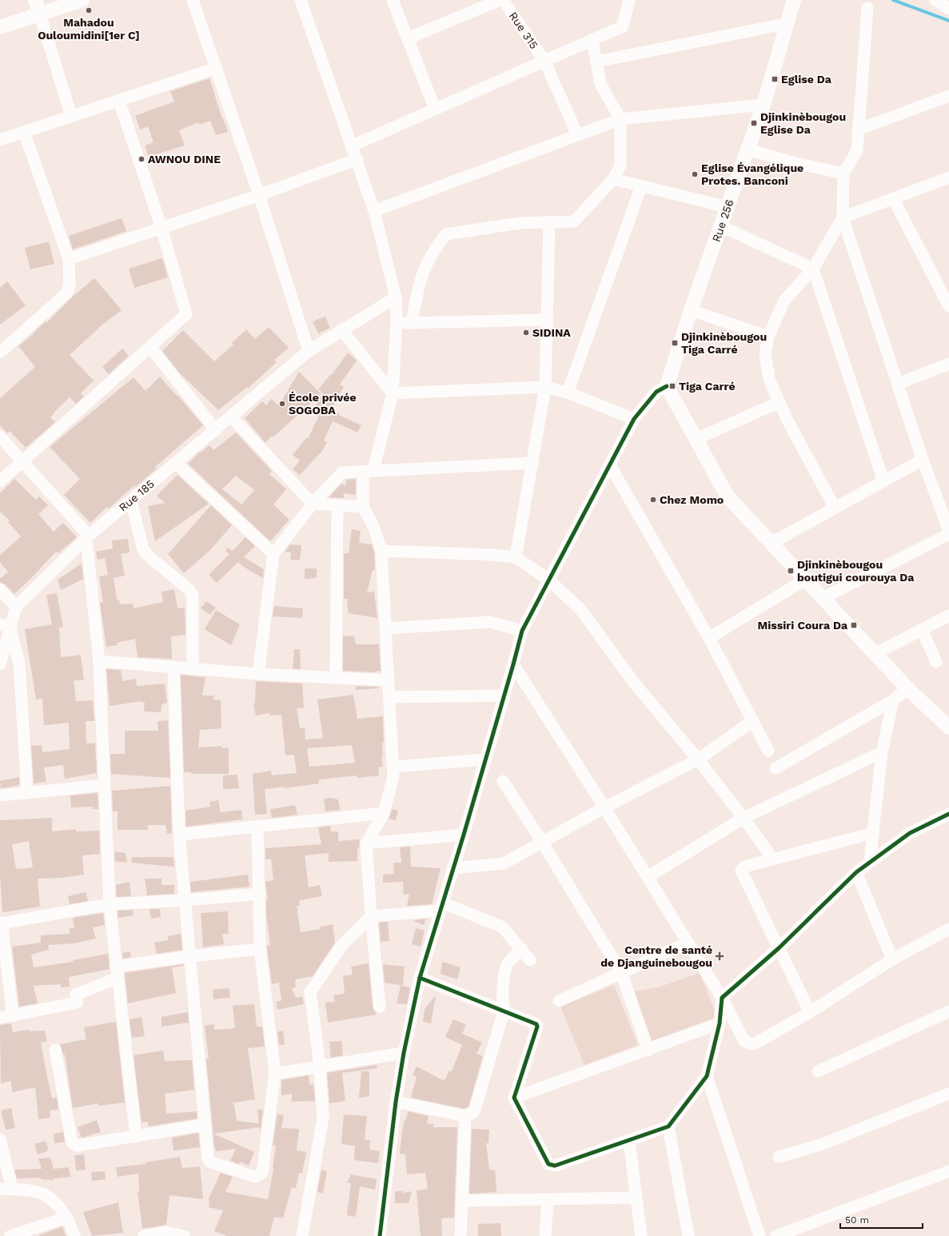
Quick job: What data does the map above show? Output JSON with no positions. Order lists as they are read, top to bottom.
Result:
{
  "streets": {
    "street": ["Rue 315", "Rue 256", "Rue 185"]
  },
  "places": {
    "other": [
      "Mahadou Ouloumidini[1er C]",
      "AWNOU DINE",
      "Eglise Évangélique Protes. Banconi",
      "SIDINA",
      "École privée SOGOBA",
      "Chez Momo"
    ],
    "transit": [
      "Eglise Da",
      "Djinkinèbougou Eglise Da",
      "Djinkinèbougou Tiga Carré",
      "Tiga Carré",
      "Djinkinèbougou boutigui courouya Da",
      "Missiri Coura Da"
    ],
    "health": ["Centre de santé de Djanguinebougou"]
  },
  "scale_bar": "50 m"
}
